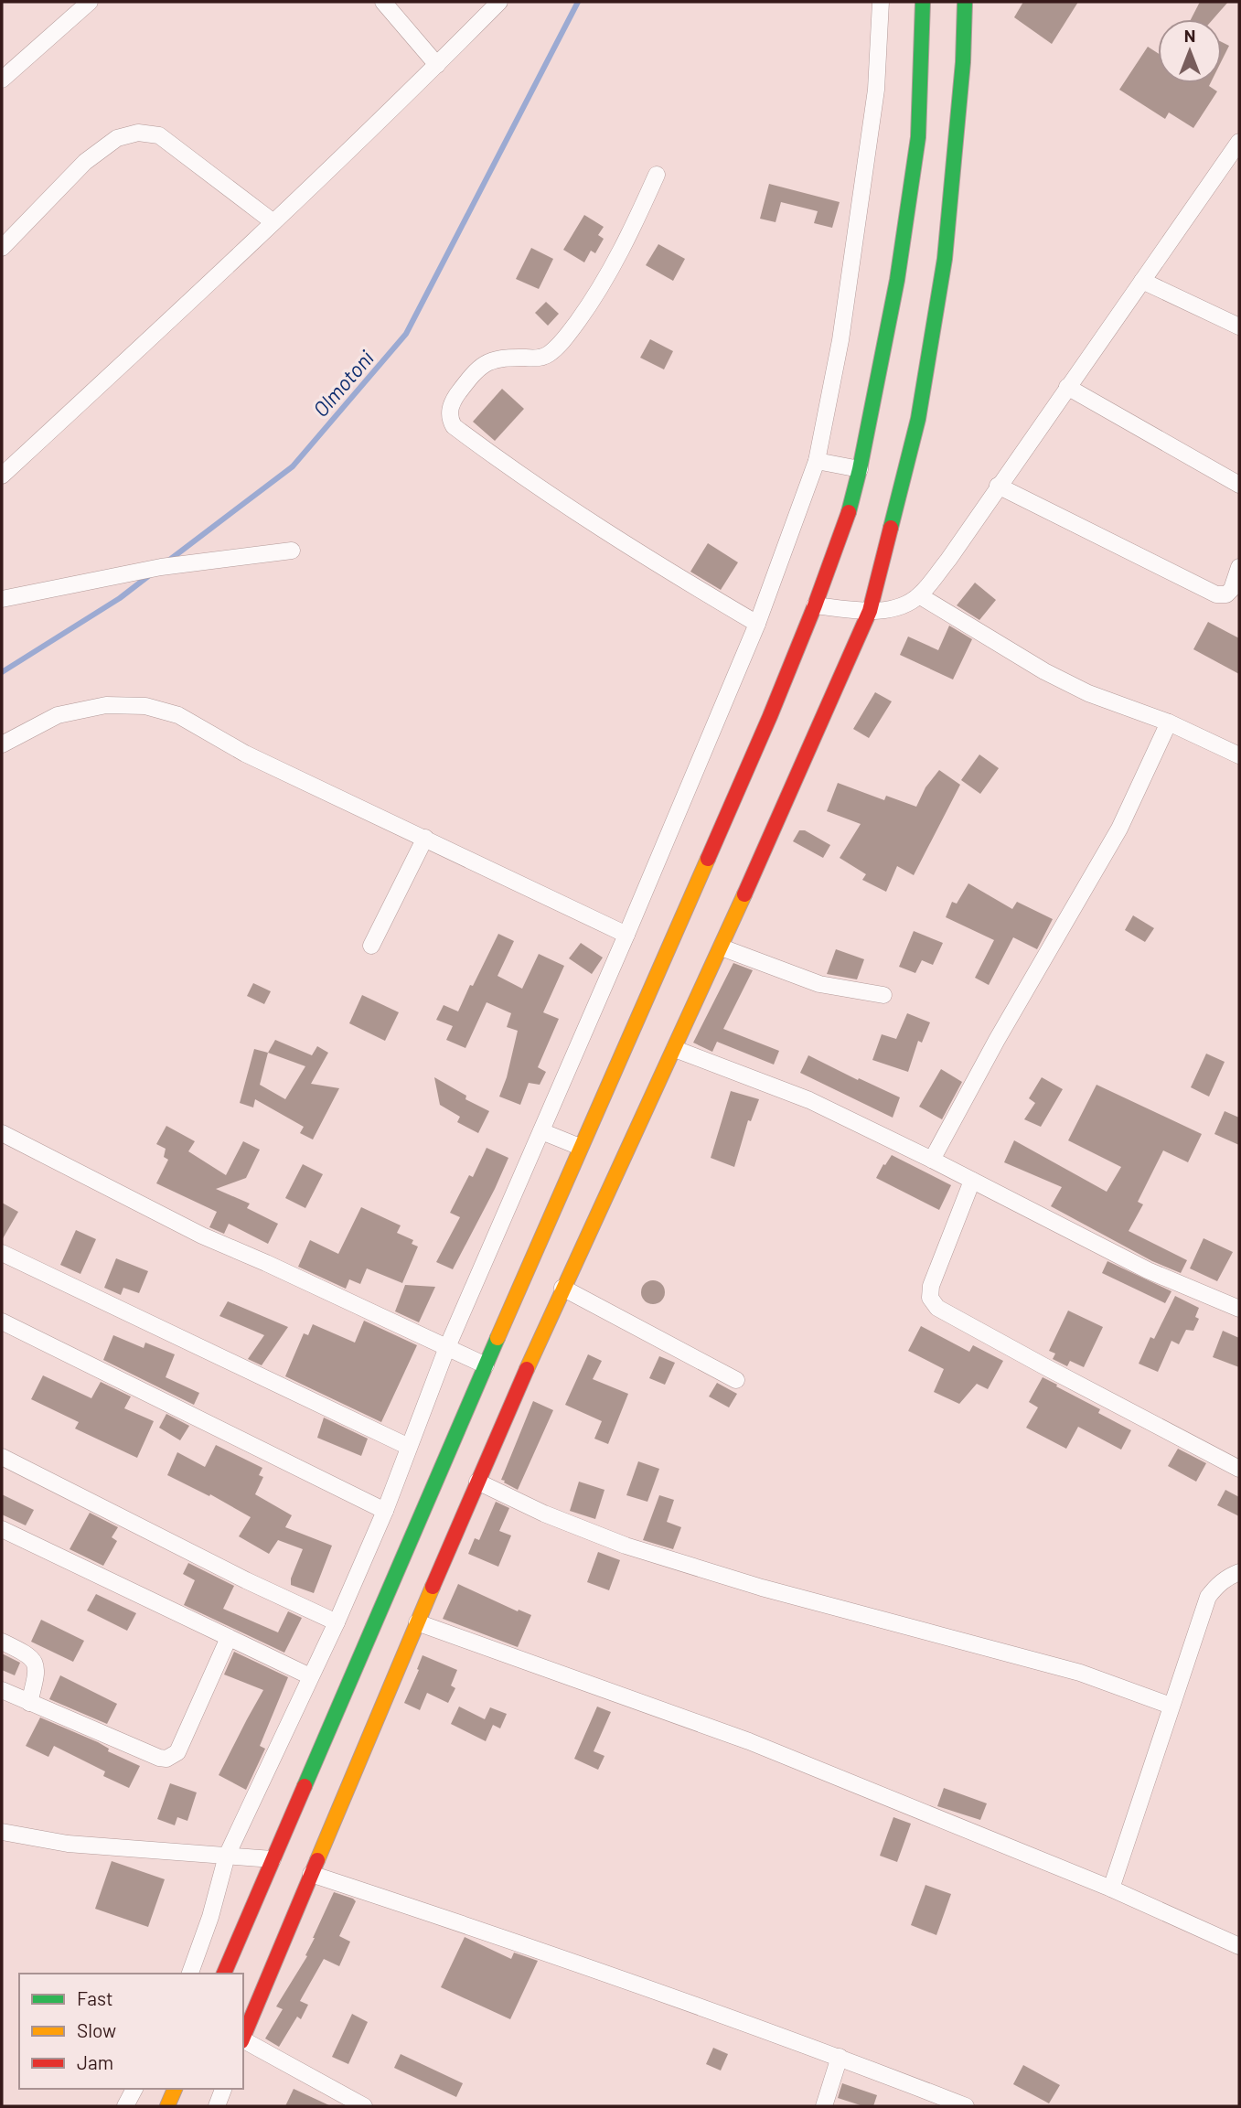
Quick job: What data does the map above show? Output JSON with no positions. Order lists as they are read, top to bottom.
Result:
{
  "water": ["Olmotoni"],
  "legend": ["Fast", "Slow", "Jam"],
  "north": "top"
}
